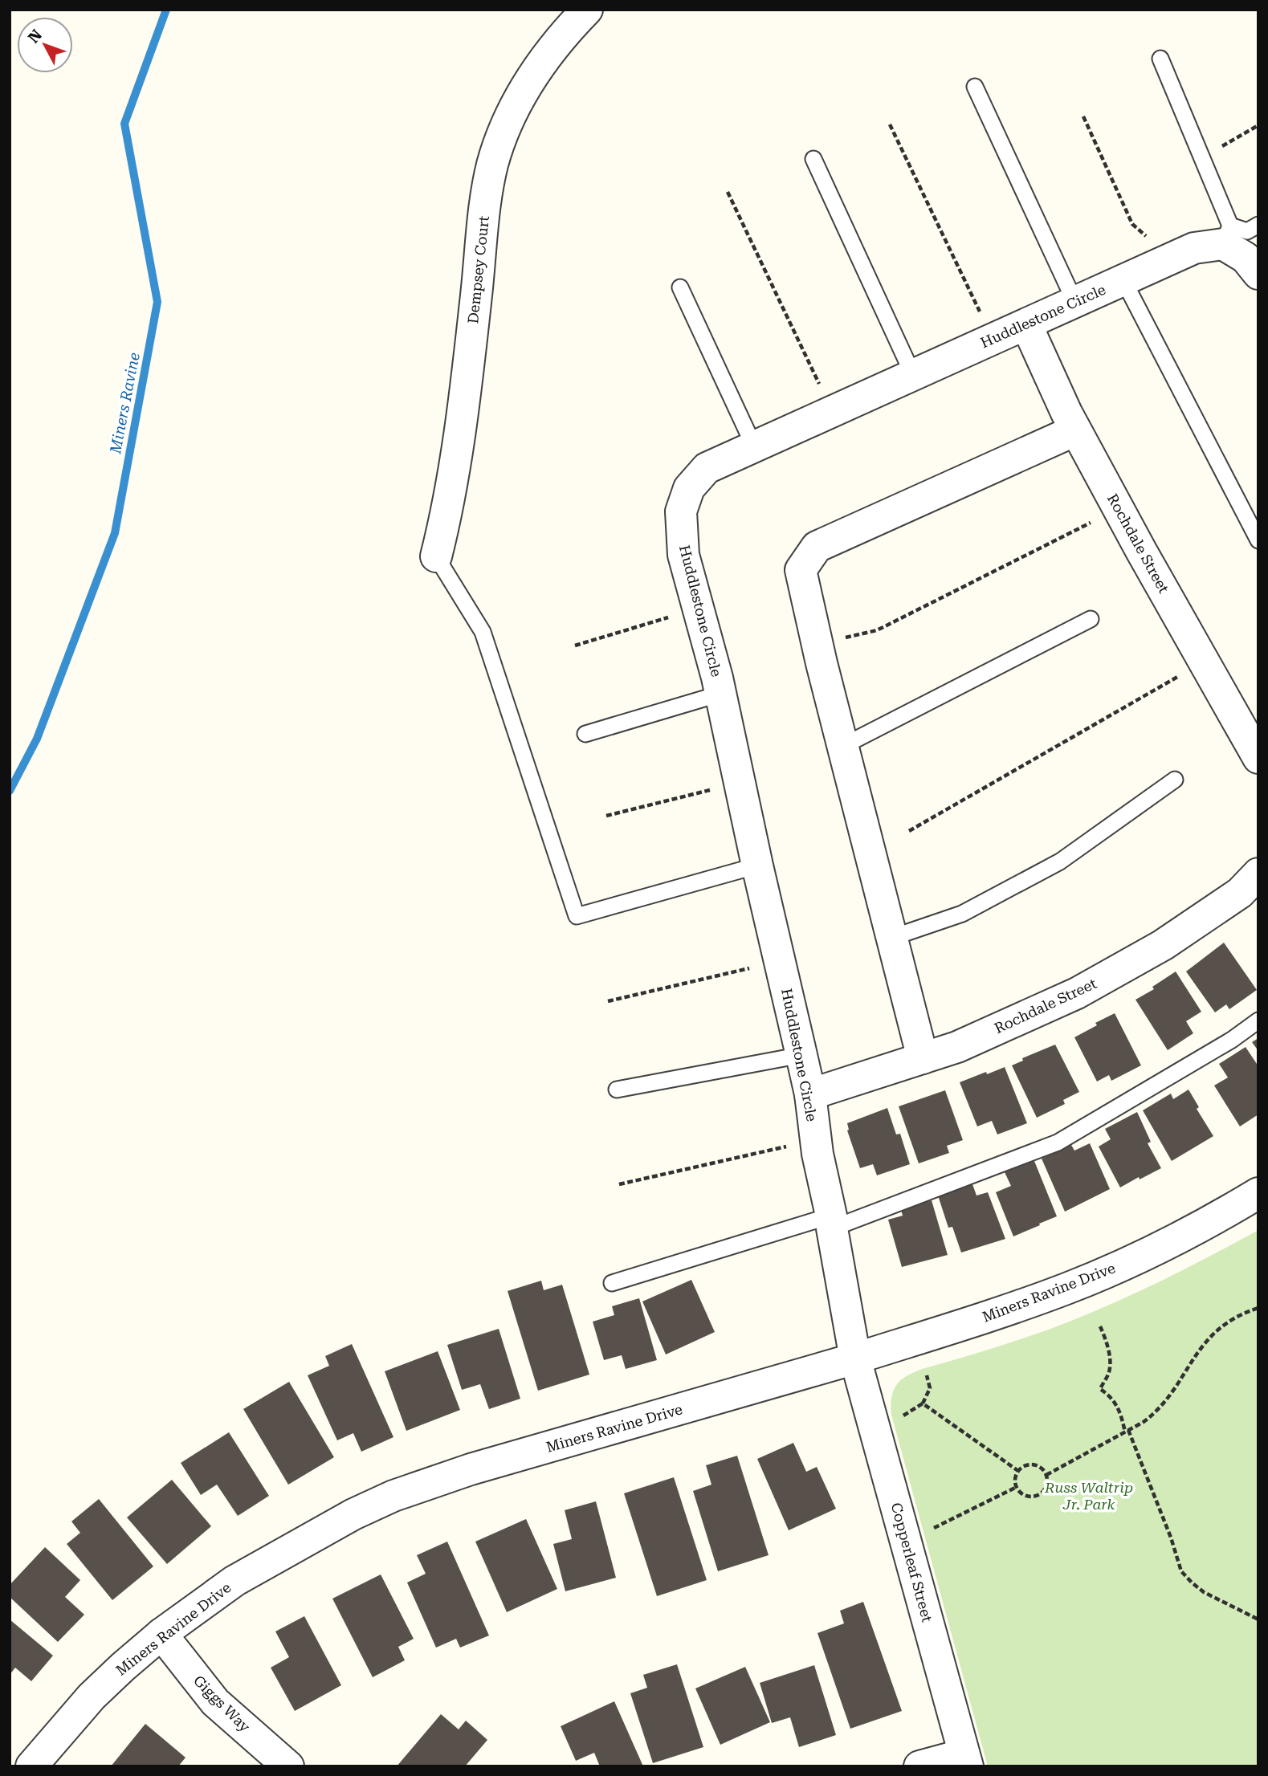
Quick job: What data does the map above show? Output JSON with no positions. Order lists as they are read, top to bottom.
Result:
{
  "streets": {
    "street": [
      "Dempsey Court",
      "Huddlestone Circle",
      "Rochdale Street",
      "Miners Ravine Drive",
      "Copperleaf Street",
      "Giggs Way"
    ]
  },
  "crossings": [
    ["Huddlestone Circle", "Rochdale Street"],
    ["Huddlestone Circle", "Miners Ravine Drive"],
    ["Huddlestone Circle", "Copperleaf Street"],
    ["Miners Ravine Drive", "Copperleaf Street"],
    ["Miners Ravine Drive", "Giggs Way"]
  ],
  "water": ["Miners Ravine"],
  "parks": ["Russ Waltrip Jr. Park"],
  "north": "top left"
}
